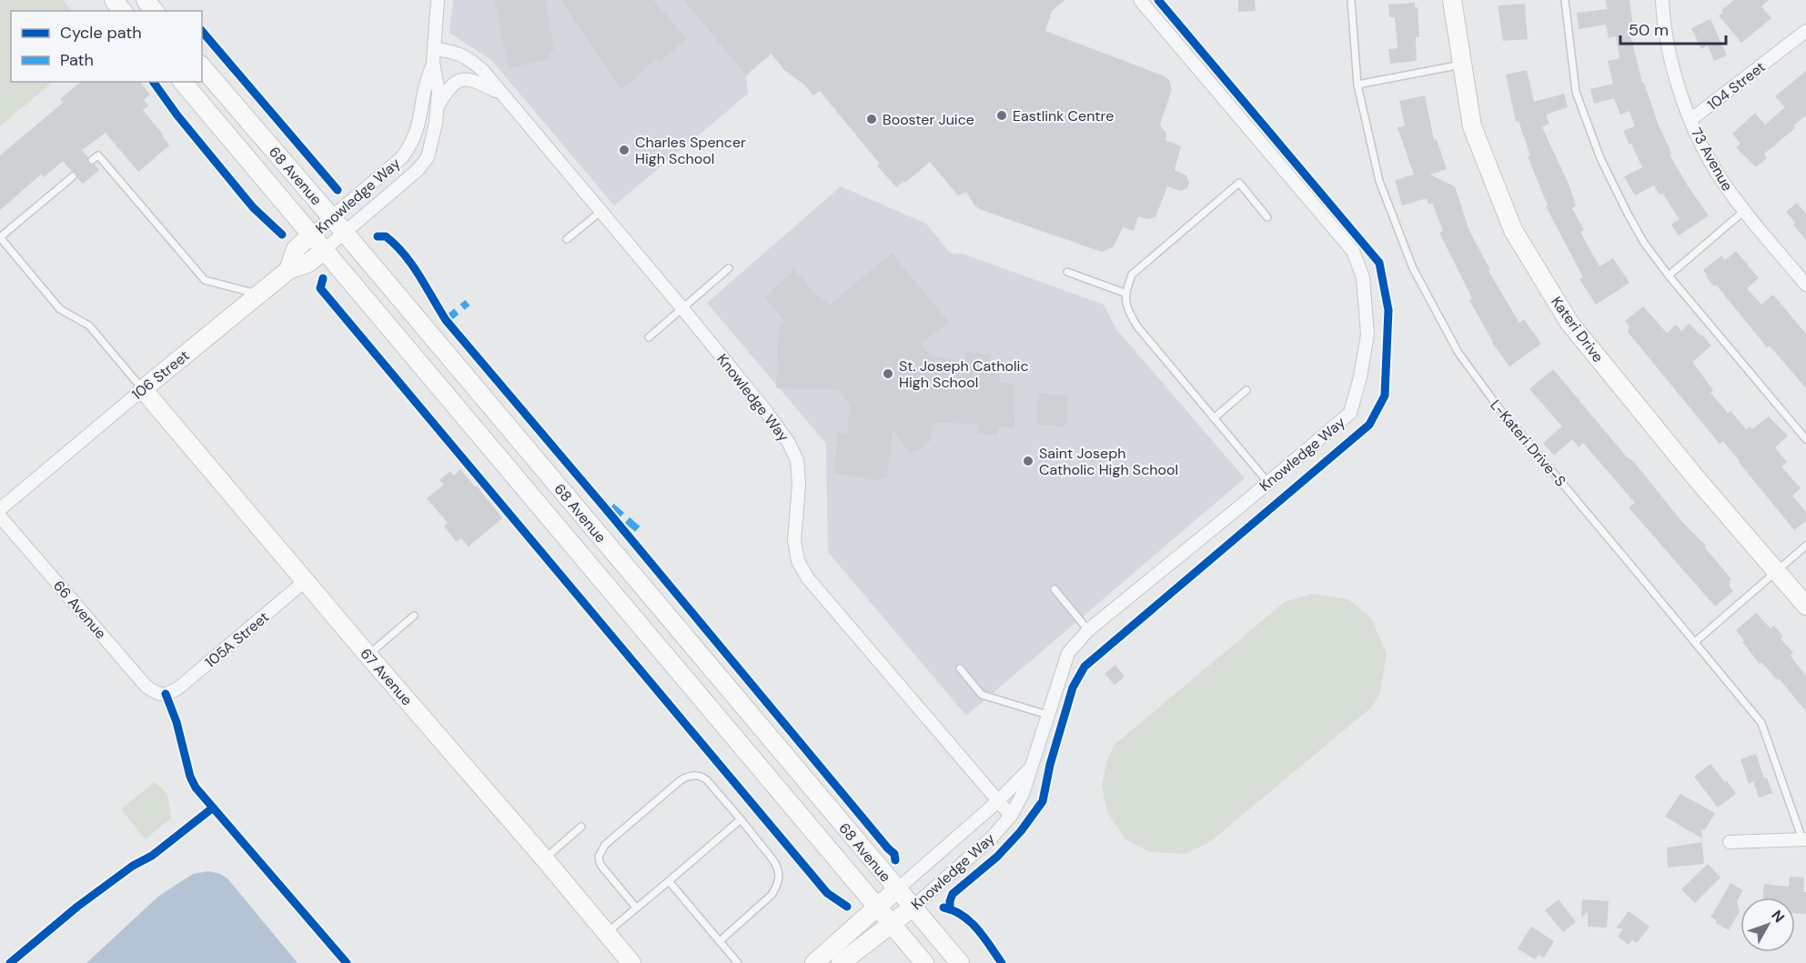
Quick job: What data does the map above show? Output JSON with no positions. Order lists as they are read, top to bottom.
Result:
{
  "streets": {
    "main road": [
      "68 Avenue",
      "Knowledge Way",
      "Kateri Drive",
      "106 Street",
      "67 Avenue"
    ],
    "street": [
      "104 Street",
      "73 Avenue",
      "66 Avenue",
      "105A Street"
    ],
    "lane": ["L-Kateri Drive-S"]
  },
  "crossings": [
    ["104 Street", "73 Avenue"],
    ["68 Avenue", "Knowledge Way"],
    ["68 Avenue", "106 Street"],
    ["Knowledge Way", "106 Street"],
    ["106 Street", "67 Avenue"],
    ["66 Avenue", "105A Street"],
    ["105A Street", "67 Avenue"]
  ],
  "places": [
    "Eastlink Centre",
    "Booster Juice",
    "Charles Spencer High School",
    "St. Joseph Catholic High School",
    "Saint Joseph Catholic High School"
  ],
  "legend": ["Cycle path", "Path"],
  "scale_bar": "50 m",
  "north": "top right"
}
